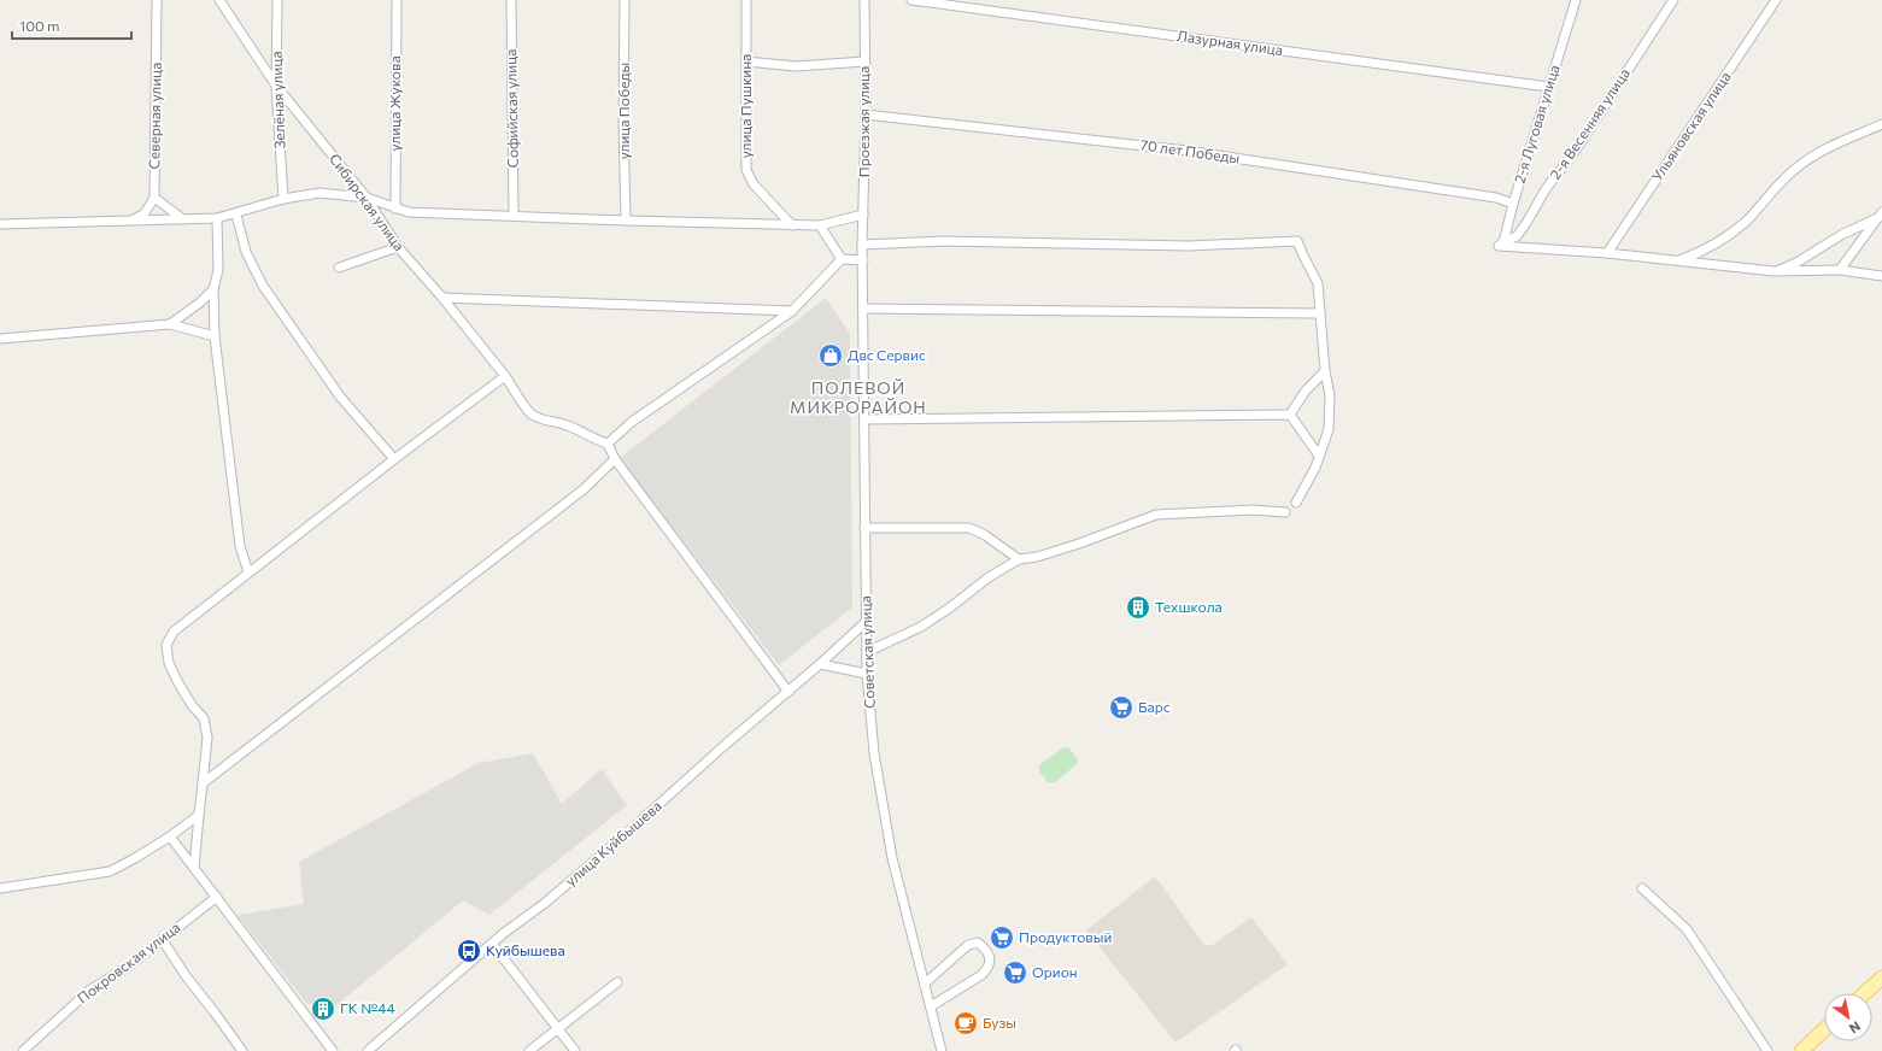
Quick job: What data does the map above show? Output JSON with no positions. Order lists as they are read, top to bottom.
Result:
{
  "streets": {
    "street": [
      "Лазурная улица",
      "Зелёная улица",
      "улица Жукова",
      "улица Пушкина",
      "Софийская улица",
      "улица Победы",
      "Северная улица",
      "Проезжая улица",
      "2-я Луговая улица",
      "2-я Весенняя улица",
      "Ульяновская улица",
      "70 лет Победы",
      "Сибирская улица",
      "Советская улица",
      "улица Куйбышева",
      "Покровская улица"
    ]
  },
  "crossings": [
    ["Лазурная улица", "2-я Луговая улица"],
    ["Зелёная улица", "Сибирская улица"],
    ["Проезжая улица", "70 лет Победы"],
    ["Проезжая улица", "Советская улица"],
    ["2-я Луговая улица", "2-я Весенняя улица"],
    ["2-я Луговая улица", "70 лет Победы"],
    ["Советская улица", "улица Куйбышева"]
  ],
  "districts": ["ПОЛЕВОЙ МИКРОРАЙОН"],
  "places": {
    "shop": ["Двс Сервис"],
    "building": ["Техшкола", "ГК №44"],
    "supermarket": ["Барс", "Продуктовый", "Орион"],
    "bus stop": ["Куйбышева"],
    "cafe": ["Бузы"]
  },
  "scale_bar": "100 m",
  "north": "bottom right"
}
